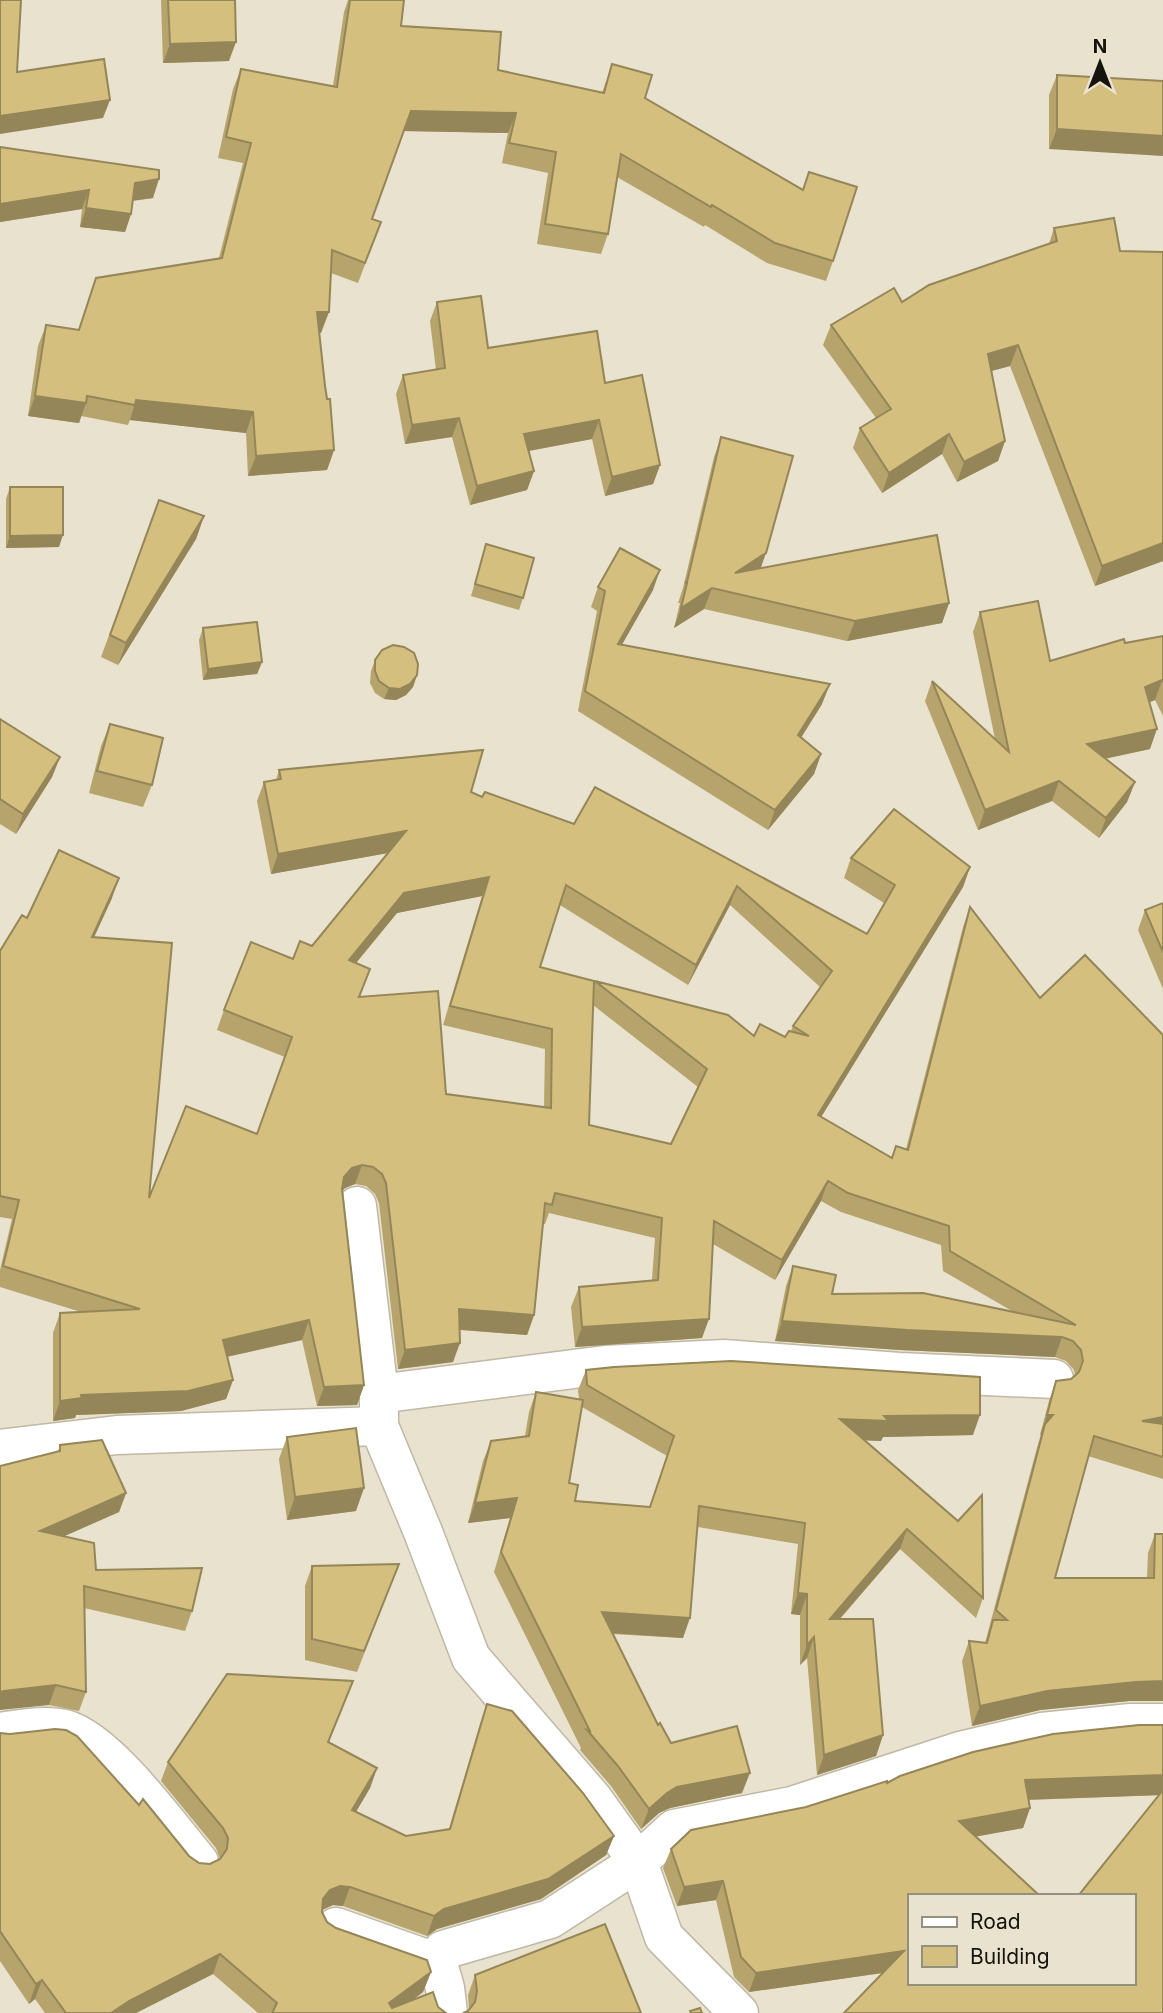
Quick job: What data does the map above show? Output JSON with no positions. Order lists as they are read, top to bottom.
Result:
{
  "legend": ["Road", "Building"],
  "north": "top"
}
